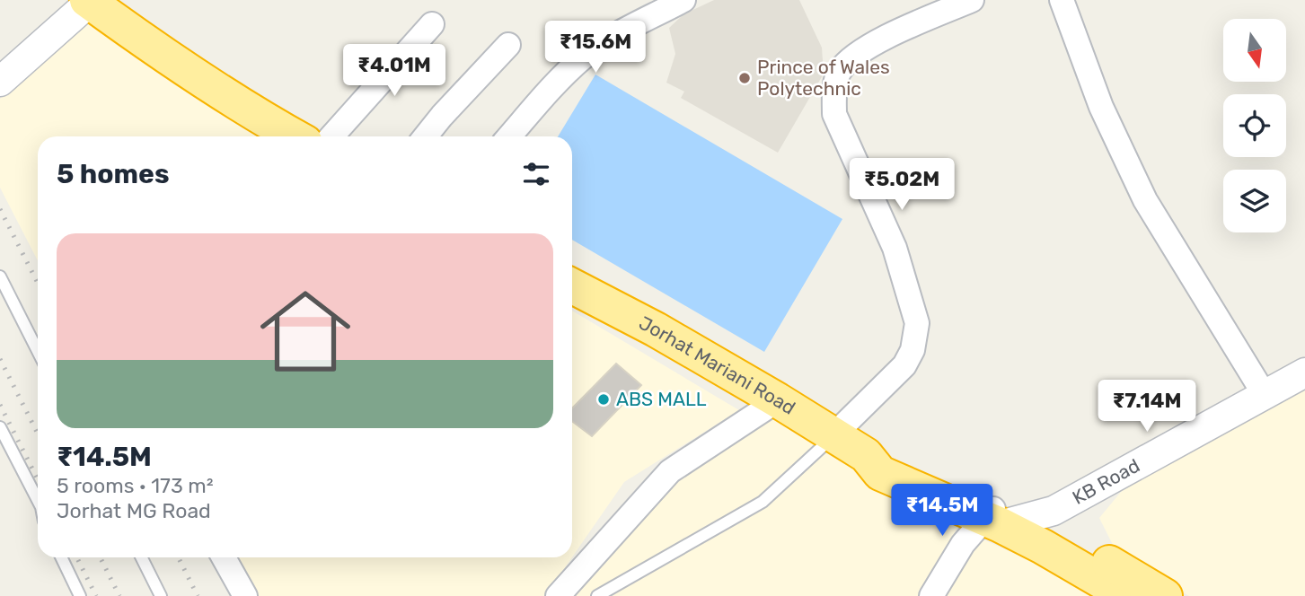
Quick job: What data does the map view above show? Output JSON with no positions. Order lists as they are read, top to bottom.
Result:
{
  "streets": {
    "highway": ["Jorhat Mariani Road"],
    "street": ["KB Road"]
  },
  "crossings": [
    ["Jorhat Mariani Road", "KB Road"]
  ],
  "places": ["Prince of Wales Polytechnic", "ABS MALL"],
  "north": "bottom",
  "page": {
    "price": [
      "₹15.6M",
      "₹4.01M",
      "₹5.02M",
      "₹7.14M",
      "₹14.5M"
    ],
    "heading": "5 homes",
    "list": [
      {
        "name": "₹14.5M",
        "note": "5 rooms · 173 m² · Jorhat MG Road"
      }
    ]
  }
}
